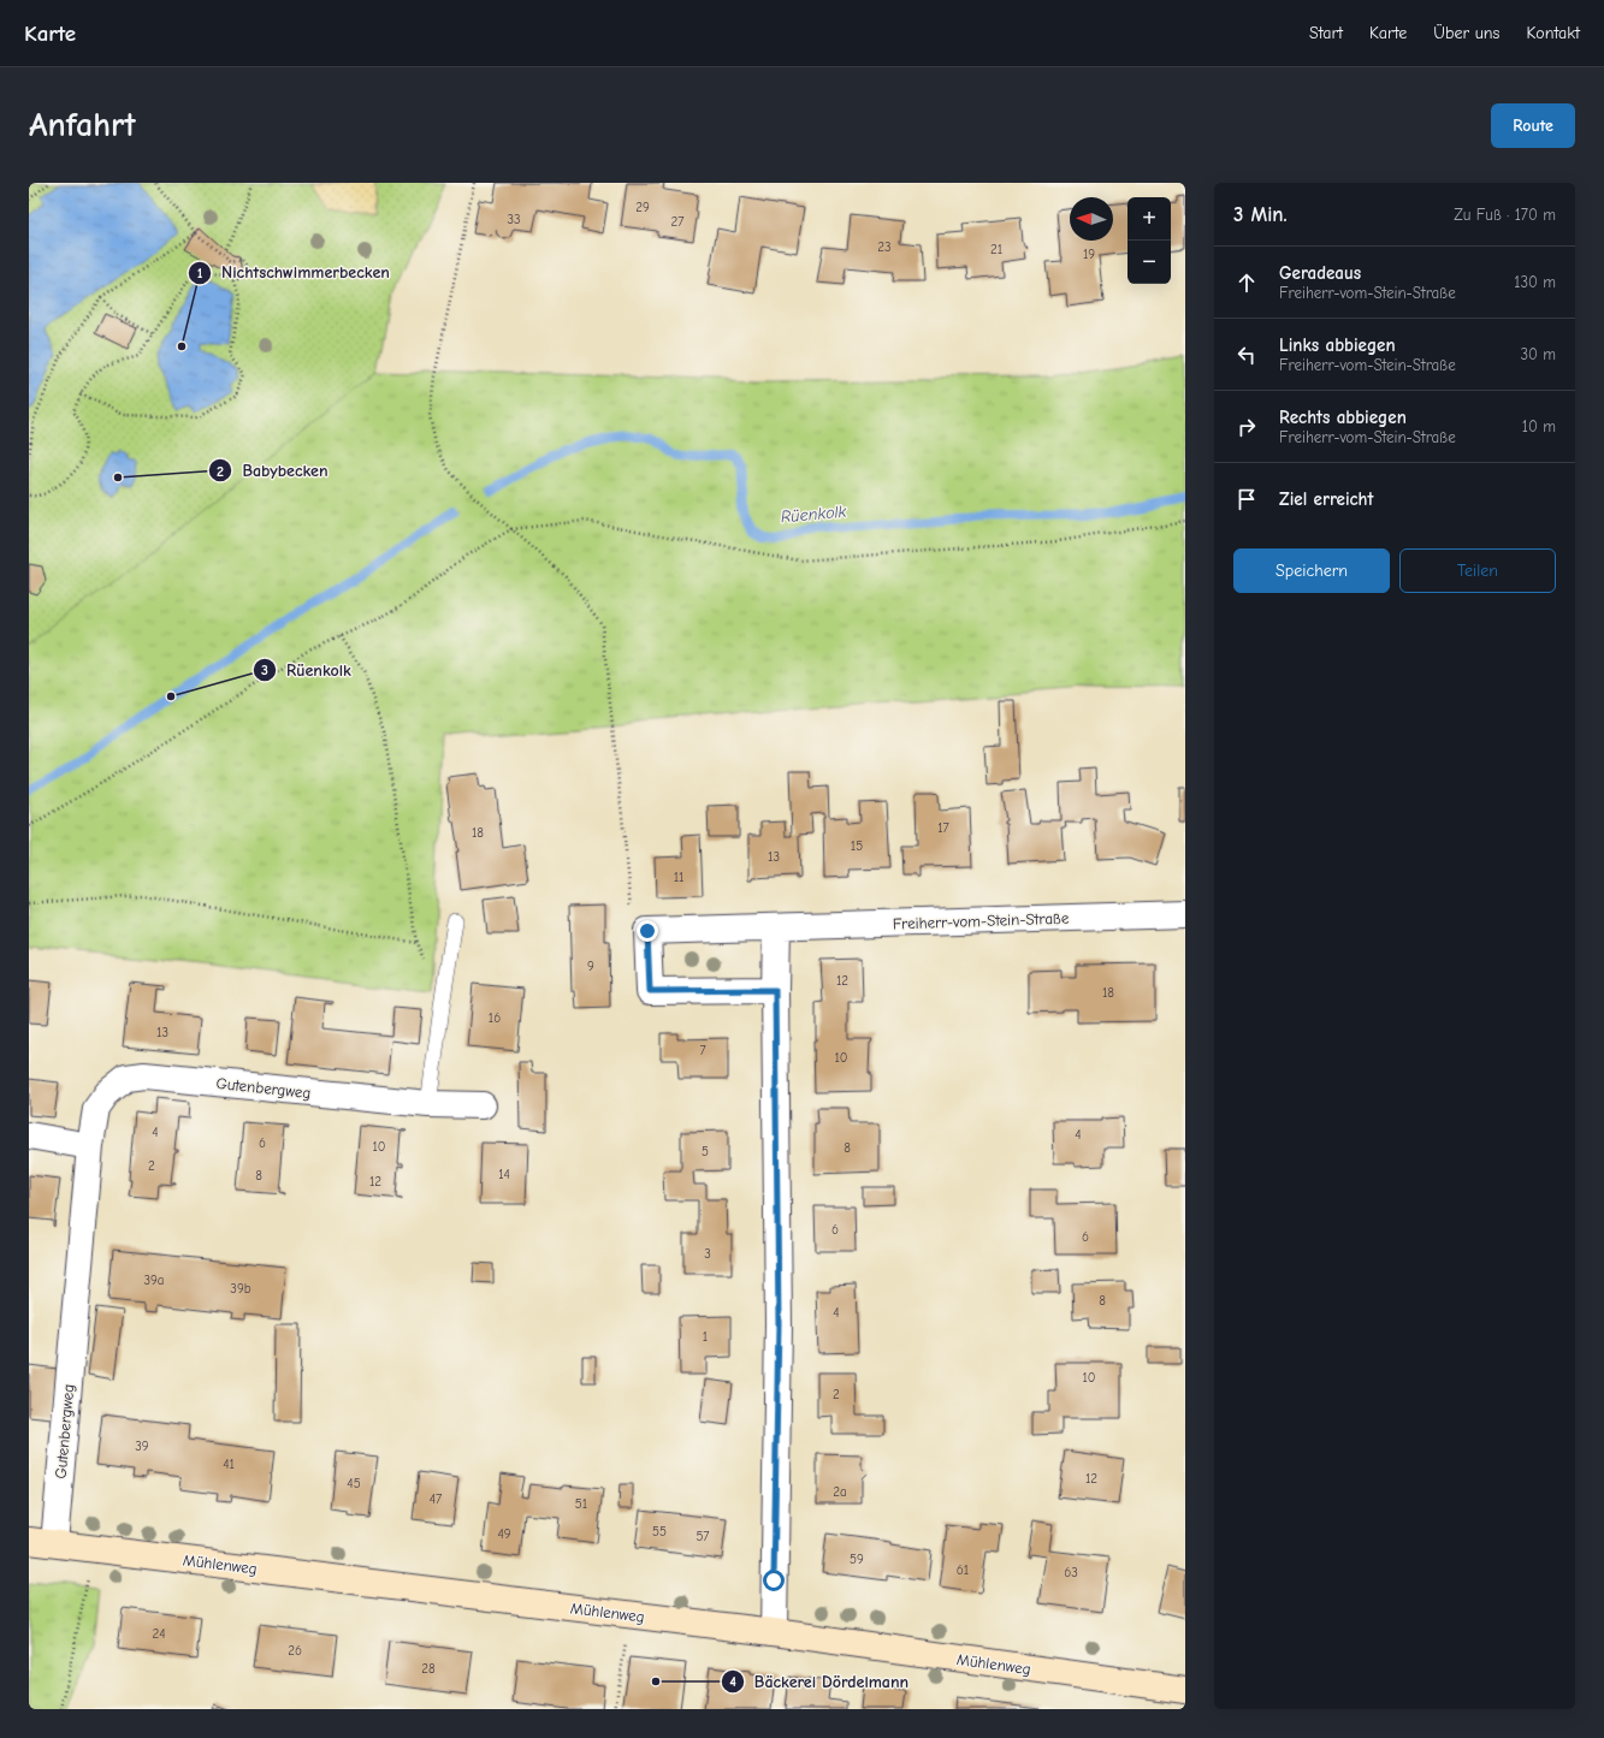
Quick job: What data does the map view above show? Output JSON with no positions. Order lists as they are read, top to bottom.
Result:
{
  "streets": {
    "main road": ["Mühlenweg"],
    "street": ["Freiherr-vom-Stein-Straße", "Gutenbergweg"]
  },
  "crossings": [
    ["Gutenbergweg", "Mühlenweg"]
  ],
  "water": ["Rüenkolk"],
  "places": [
    "Nichtschwimmerbecken",
    "Babybecken",
    "Rüenkolk",
    "Bäckerei Dördelmann"
  ],
  "house_numbers": [
    "29",
    "33",
    "27",
    "23",
    "21",
    "19",
    "17",
    "18",
    "15",
    "13",
    "11",
    "9",
    "12",
    "18",
    "16",
    "13",
    "7",
    "10",
    "4",
    "4",
    "6",
    "10",
    "8",
    "5",
    "2",
    "14",
    "8",
    "12",
    "6",
    "6",
    "3",
    "39a",
    "39b",
    "8",
    "4",
    "1",
    "10",
    "2",
    "39",
    "41",
    "12",
    "45",
    "2a",
    "47",
    "51",
    "55",
    "49",
    "57",
    "59",
    "61",
    "63",
    "24",
    "26",
    "28"
  ],
  "north": "left",
  "page": {
    "header": "Karte",
    "nav": [
      "Start",
      "Karte",
      "Über uns",
      "Kontakt"
    ],
    "buttons": [
      "Route",
      ["Speichern", "Teilen"]
    ],
    "title": "Anfahrt",
    "heading": ["3 Min.", "Zu Fuß · 170 m"],
    "map_buttons": ["+", "−"],
    "list": [
      ["Geradeaus", "Freiherr-vom-Stein-Straße", "130 m"],
      ["Links abbiegen", "Freiherr-vom-Stein-Straße", "30 m"],
      ["Rechts abbiegen", "Freiherr-vom-Stein-Straße", "10 m"],
      "Ziel erreicht"
    ]
  }
}
